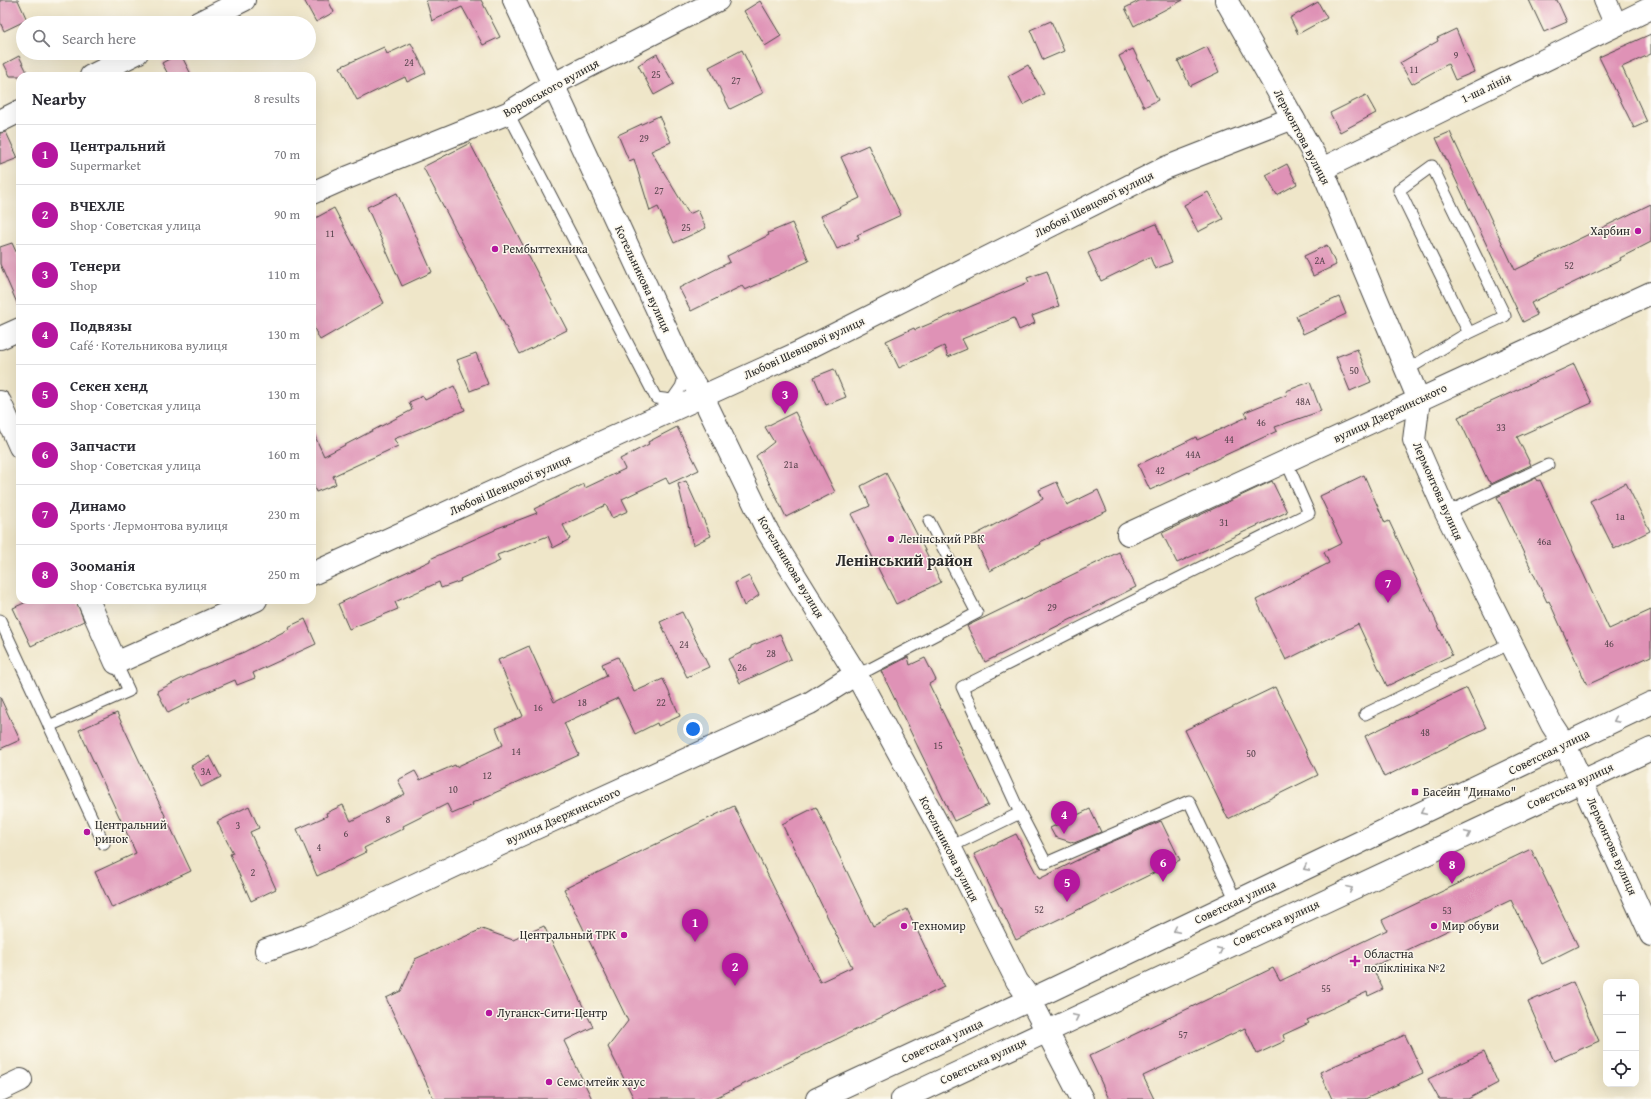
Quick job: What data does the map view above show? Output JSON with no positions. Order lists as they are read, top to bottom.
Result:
{
  "streets": {
    "street": [
      "Воровського вулиця",
      "1-ша лінія",
      "Лермонтова вулиця",
      "Любові Шевцової вулиця",
      "Котельникова вулиця",
      "вулиця Дзержинського",
      "Советская улица",
      "Совєтська вулиця"
    ]
  },
  "crossings": [
    ["Воровського вулиця", "Котельникова вулиця"],
    ["1-ша лінія", "Лермонтова вулиця"],
    ["Лермонтова вулиця", "Любові Шевцової вулиця"],
    ["Лермонтова вулиця", "вулиця Дзержинського"],
    ["Лермонтова вулиця", "Советская улица"],
    ["Лермонтова вулиця", "Совєтська вулиця"],
    ["Любові Шевцової вулиця", "Котельникова вулиця"],
    ["Котельникова вулиця", "вулиця Дзержинського"],
    ["Котельникова вулиця", "Советская улица"],
    ["Котельникова вулиця", "Совєтська вулиця"]
  ],
  "one_way": ["Советская улица", "Совєтська вулиця"],
  "districts": ["Ленінський район"],
  "places": {
    "other": [
      "Харбин",
      "Рембыттехника",
      "Ленінський РВК",
      "Центральний ринок",
      "Техномир",
      "Мир обуви",
      "Центральный ТРК",
      "Луганск-Сити-Центр",
      "Семс мтейк хаус"
    ],
    "transit": ["Басейн \"Динамо\""],
    "health": ["Областна поліклініка №2"]
  },
  "house_numbers": [
    "9",
    "24",
    "11",
    "25",
    "27",
    "29",
    "27",
    "25",
    "11",
    "2А",
    "52",
    "50",
    "48А",
    "46",
    "33",
    "44",
    "44А",
    "21а",
    "42",
    "1а",
    "31",
    "46а",
    "29",
    "46",
    "24",
    "28",
    "26",
    "18",
    "22",
    "16",
    "48",
    "15",
    "14",
    "50",
    "3А",
    "12",
    "10",
    "8",
    "3",
    "6",
    "4",
    "2",
    "52",
    "53",
    "55",
    "57"
  ],
  "page": {
    "search": "Search here",
    "heading": ["Nearby", "8 results"],
    "list": [
      {
        "mark": "1",
        "name": "Центральний",
        "note": "Supermarket",
        "value": "70 m"
      },
      {
        "mark": "2",
        "name": "ВЧЕХЛЕ",
        "note": "Shop · Советская улица",
        "value": "90 m"
      },
      {
        "mark": "3",
        "name": "Тенери",
        "note": "Shop",
        "value": "110 m"
      },
      {
        "mark": "4",
        "name": "Подвязы",
        "note": "Café · Котельникова вулиця",
        "value": "130 m"
      },
      {
        "mark": "5",
        "name": "Секен хенд",
        "note": "Shop · Советская улица",
        "value": "130 m"
      },
      {
        "mark": "6",
        "name": "Запчасти",
        "note": "Shop · Советская улица",
        "value": "160 m"
      },
      {
        "mark": "7",
        "name": "Динамо",
        "note": "Sports · Лермонтова вулиця",
        "value": "230 m"
      },
      {
        "mark": "8",
        "name": "Зооманія",
        "note": "Shop · Совєтська вулиця",
        "value": "250 m"
      }
    ],
    "pins": [
      "3",
      "7",
      "4",
      "6",
      "8",
      "5",
      "1",
      "2"
    ],
    "map_buttons": ["+", "−"]
  }
}
